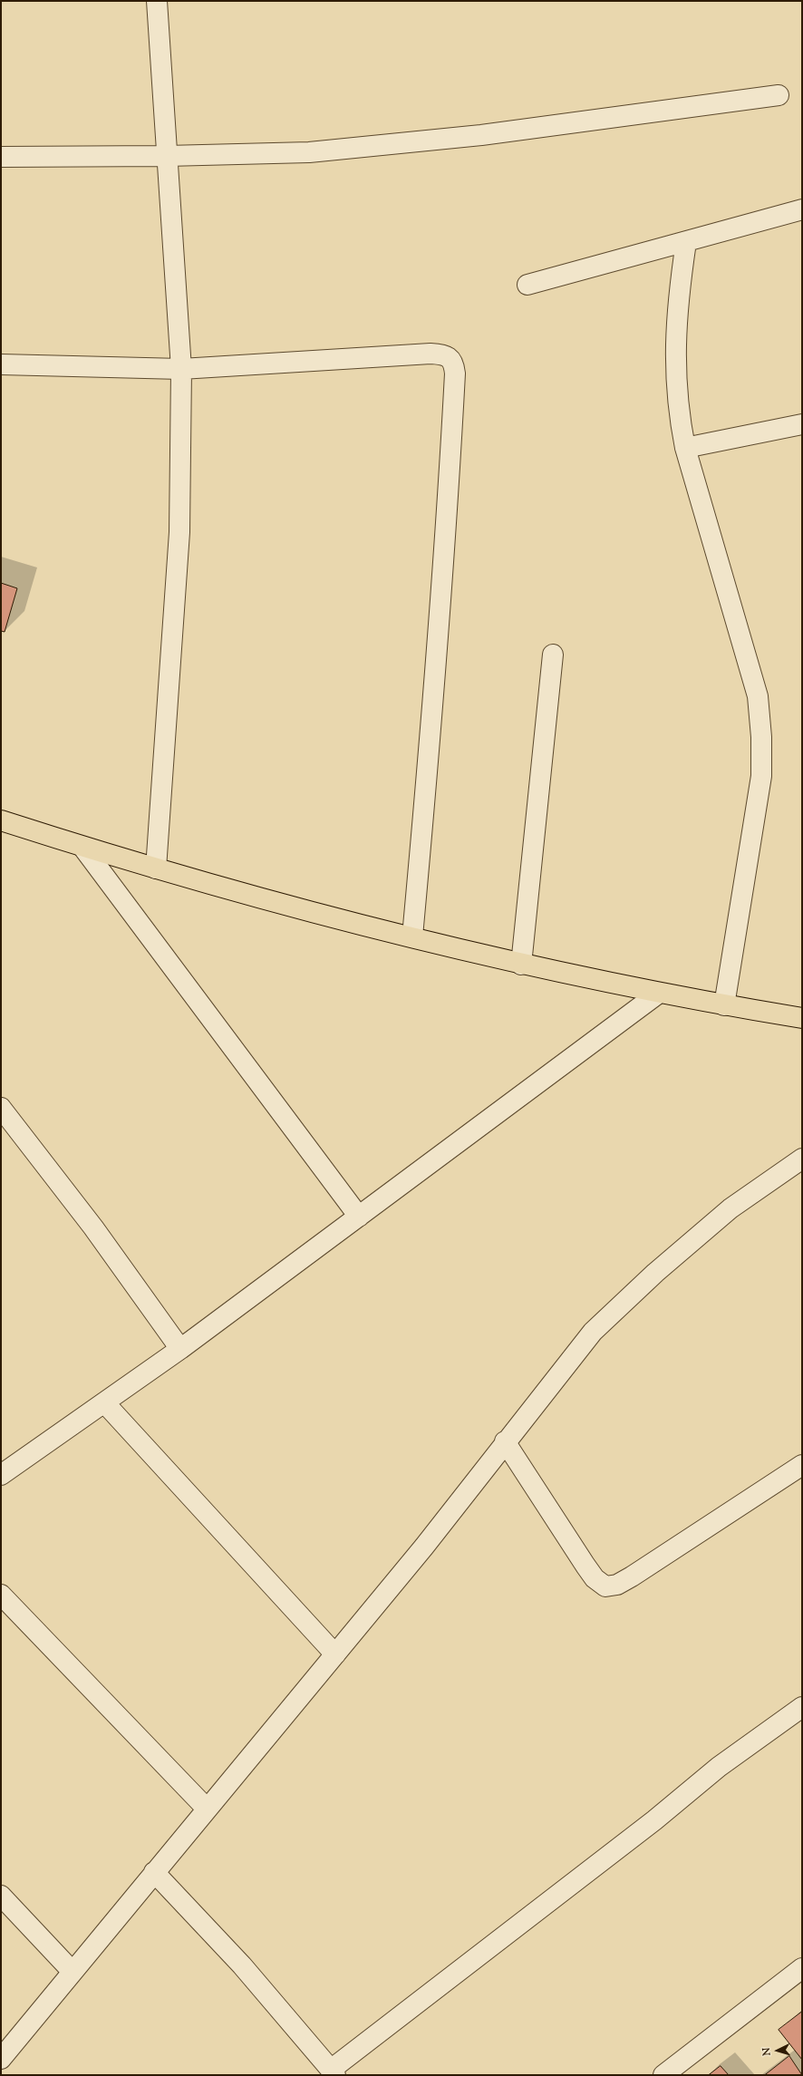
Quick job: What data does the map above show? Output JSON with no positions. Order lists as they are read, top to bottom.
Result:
{
  "north": "left"
}
